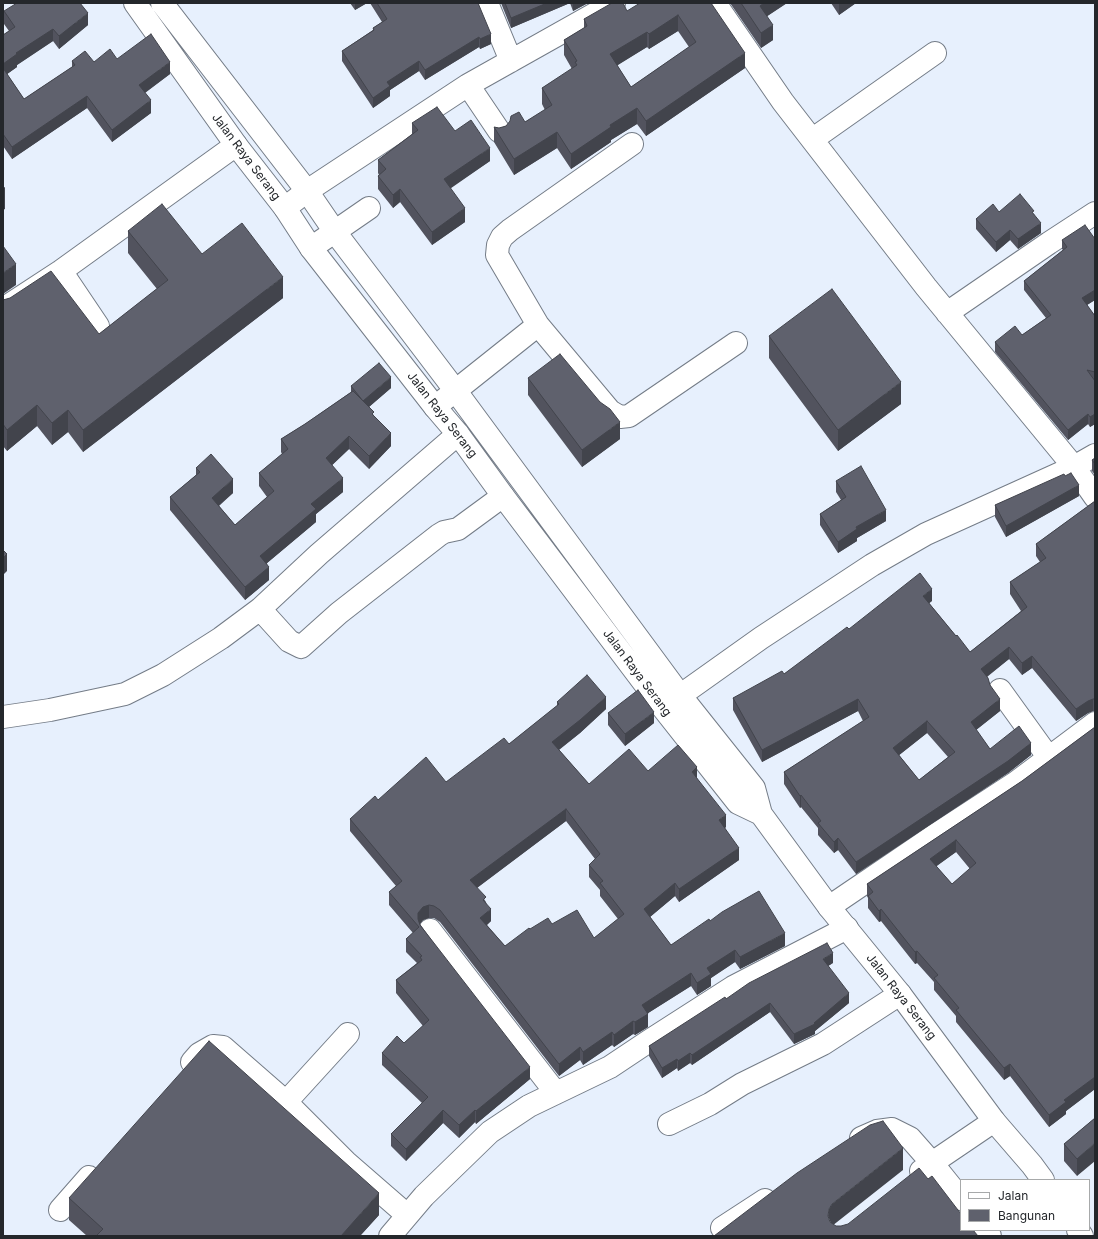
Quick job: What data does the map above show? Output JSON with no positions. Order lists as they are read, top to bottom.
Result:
{
  "streets": {
    "main road": ["Jalan Raya Serang"]
  },
  "legend": ["Jalan", "Bangunan"]
}
